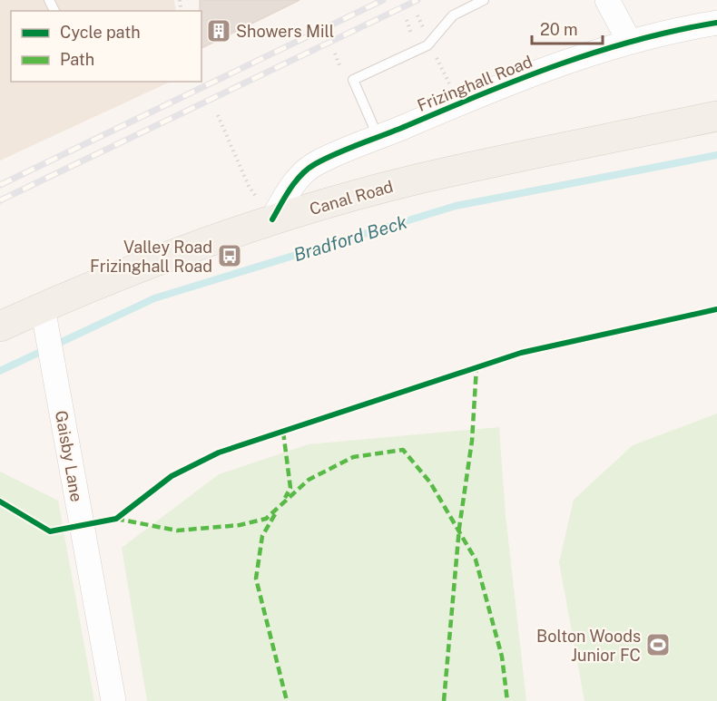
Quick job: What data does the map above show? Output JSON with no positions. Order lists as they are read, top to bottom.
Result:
{
  "streets": {
    "main road": ["Canal Road"],
    "street": ["Frizinghall Road", "Gaisby Lane"]
  },
  "crossings": [
    ["Frizinghall Road", "Canal Road"],
    ["Canal Road", "Gaisby Lane"]
  ],
  "water": ["Bradford Beck"],
  "places": {
    "building": ["Showers Mill"],
    "bus stop": ["Valley Road Frizinghall Road"],
    "sports": ["Bolton Woods Junior FC"]
  },
  "legend": ["Cycle path", "Path"],
  "scale_bar": "20 m"
}
